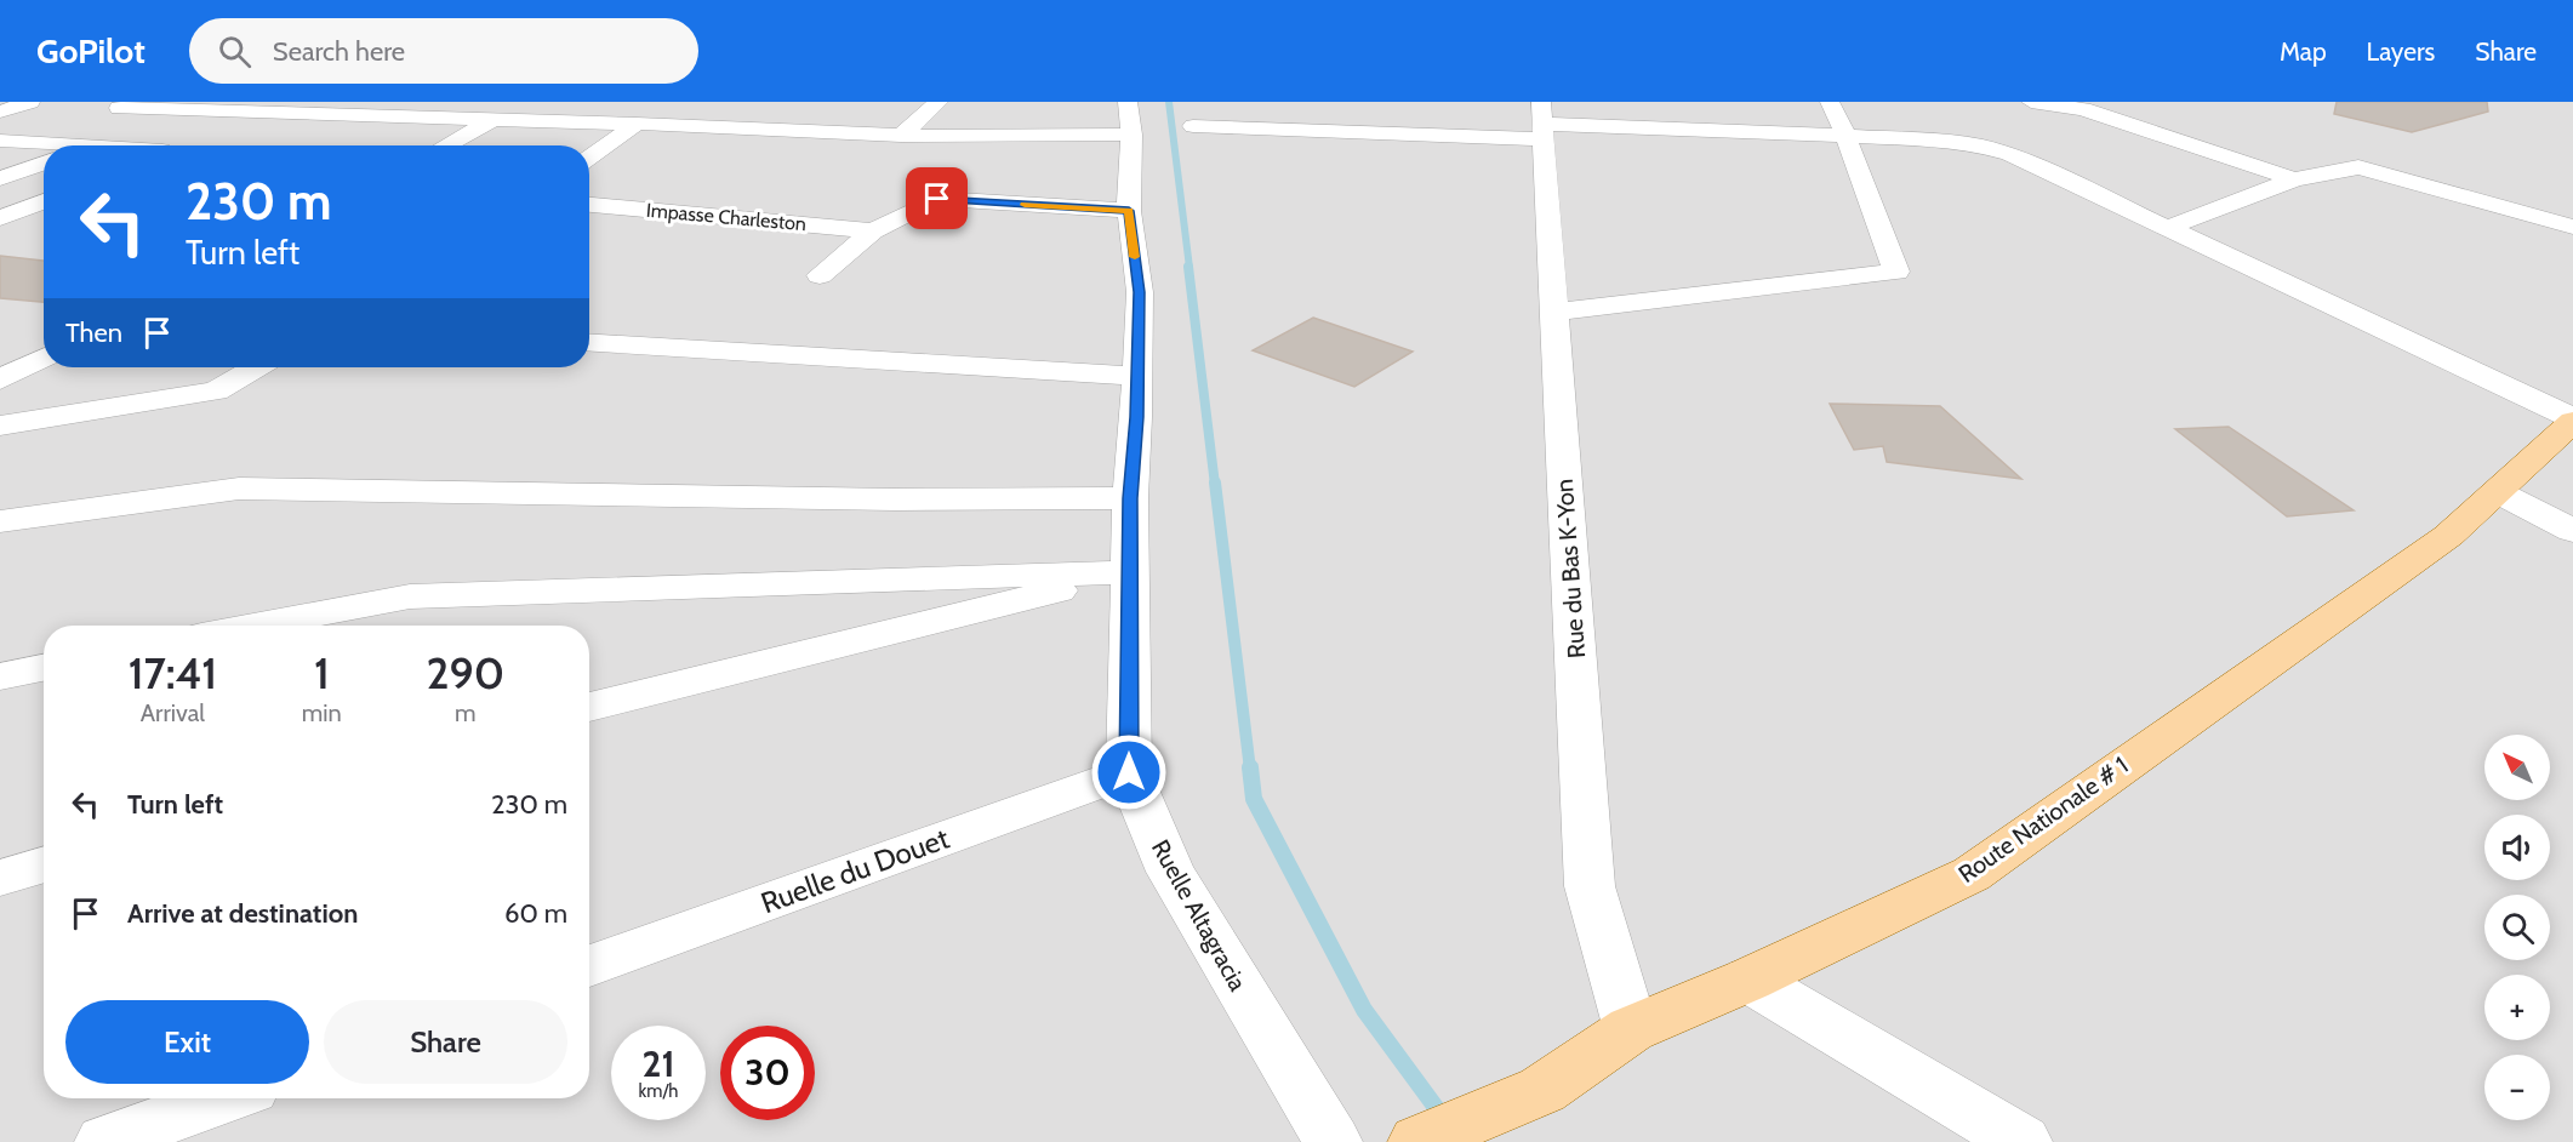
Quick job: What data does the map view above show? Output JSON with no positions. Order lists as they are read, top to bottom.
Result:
{
  "streets": {
    "main road": ["Route Nationale # 1"],
    "street": [
      "Impasse Charleston",
      "Rue du Bas K-Yon",
      "Ruelle du Douet",
      "Ruelle Altagracia"
    ]
  },
  "crossings": [
    ["Rue du Bas K-Yon", "Route Nationale # 1"],
    ["Ruelle du Douet", "Ruelle Altagracia"]
  ],
  "north": "top left",
  "page": {
    "header": "GoPilot",
    "search": "Search here",
    "nav": ["Map", "Layers", "Share"],
    "turn": ["230 m", "Turn left"],
    "then": "Then",
    "eta": [
      "17:41",
      "Arrival",
      "1",
      "min",
      "290",
      "m"
    ],
    "map_buttons": ["+", "−"],
    "list": [
      {
        "name": "Turn left",
        "value": "230 m"
      },
      {
        "name": "Arrive at destination",
        "value": "60 m"
      }
    ],
    "buttons": ["Exit", "Share"],
    "speed": "21 km/h",
    "limit": "30"
  }
}
